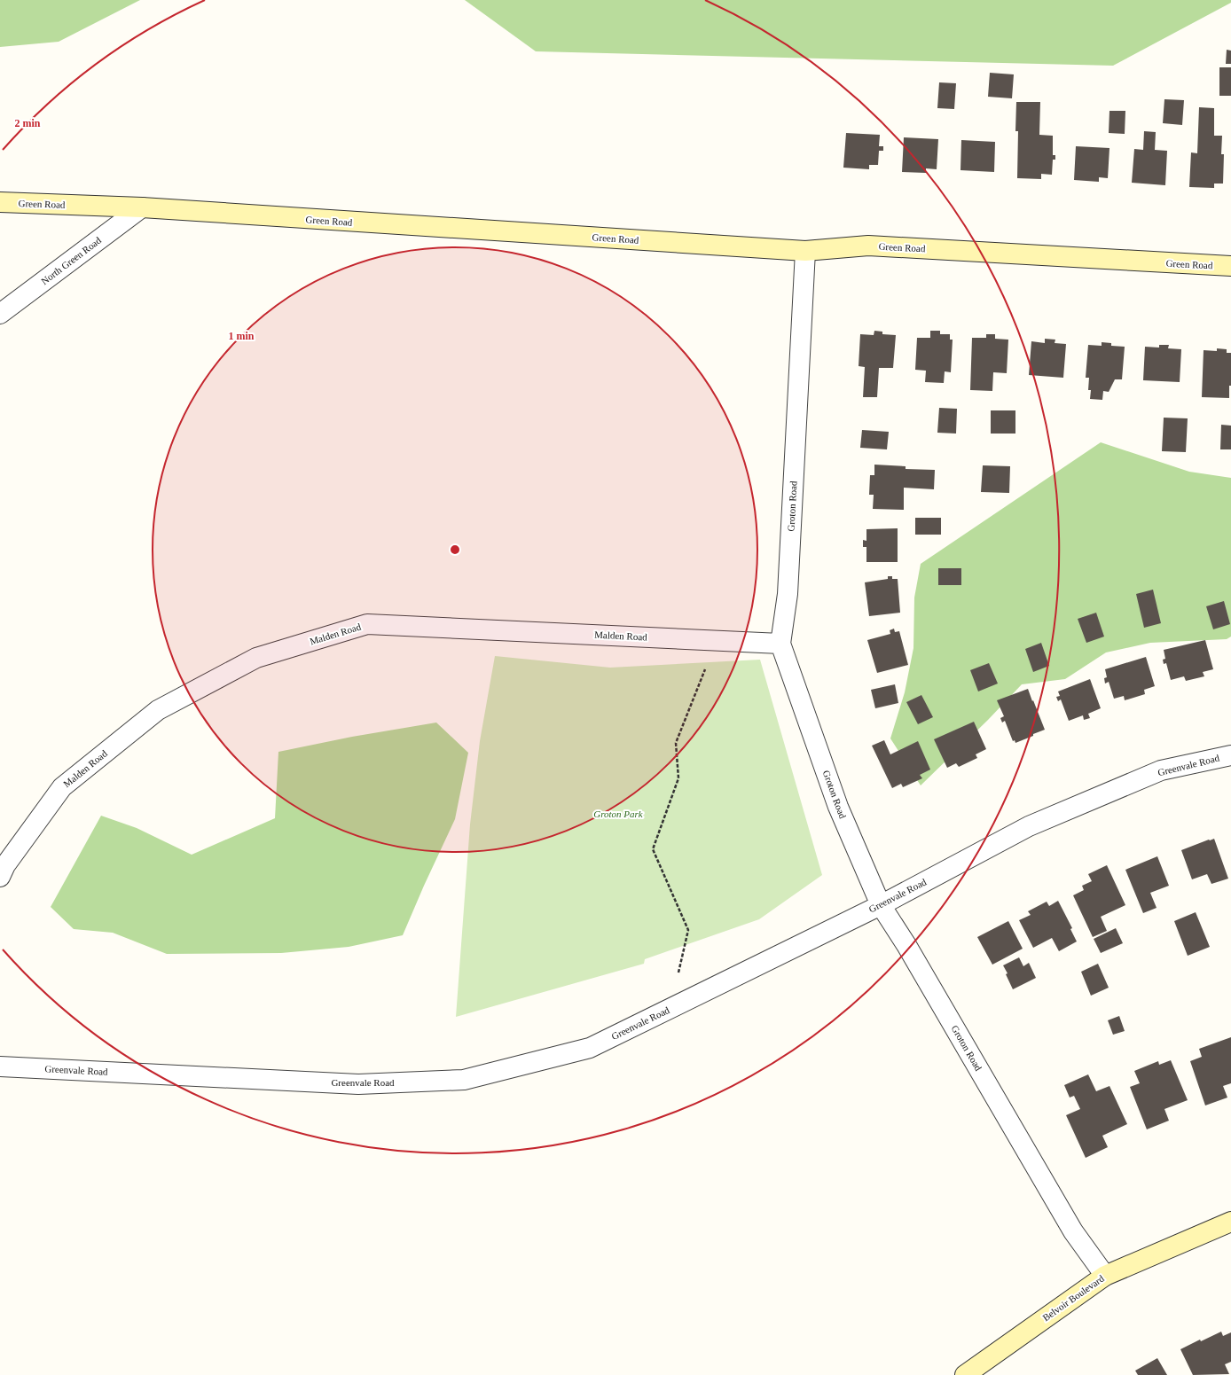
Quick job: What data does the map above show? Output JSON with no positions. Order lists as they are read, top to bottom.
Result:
{
  "streets": {
    "main road": ["Green Road", "Belvoir Boulevard"],
    "street": [
      "North Green Road",
      "Groton Road",
      "Malden Road",
      "Greenvale Road"
    ]
  },
  "crossings": [
    ["Green Road", "North Green Road"],
    ["Green Road", "Groton Road"],
    ["Groton Road", "Malden Road"],
    ["Groton Road", "Greenvale Road"],
    ["Groton Road", "Belvoir Boulevard"]
  ],
  "parks": ["Groton Park"],
  "rings": ["2 min", "1 min"]
}
